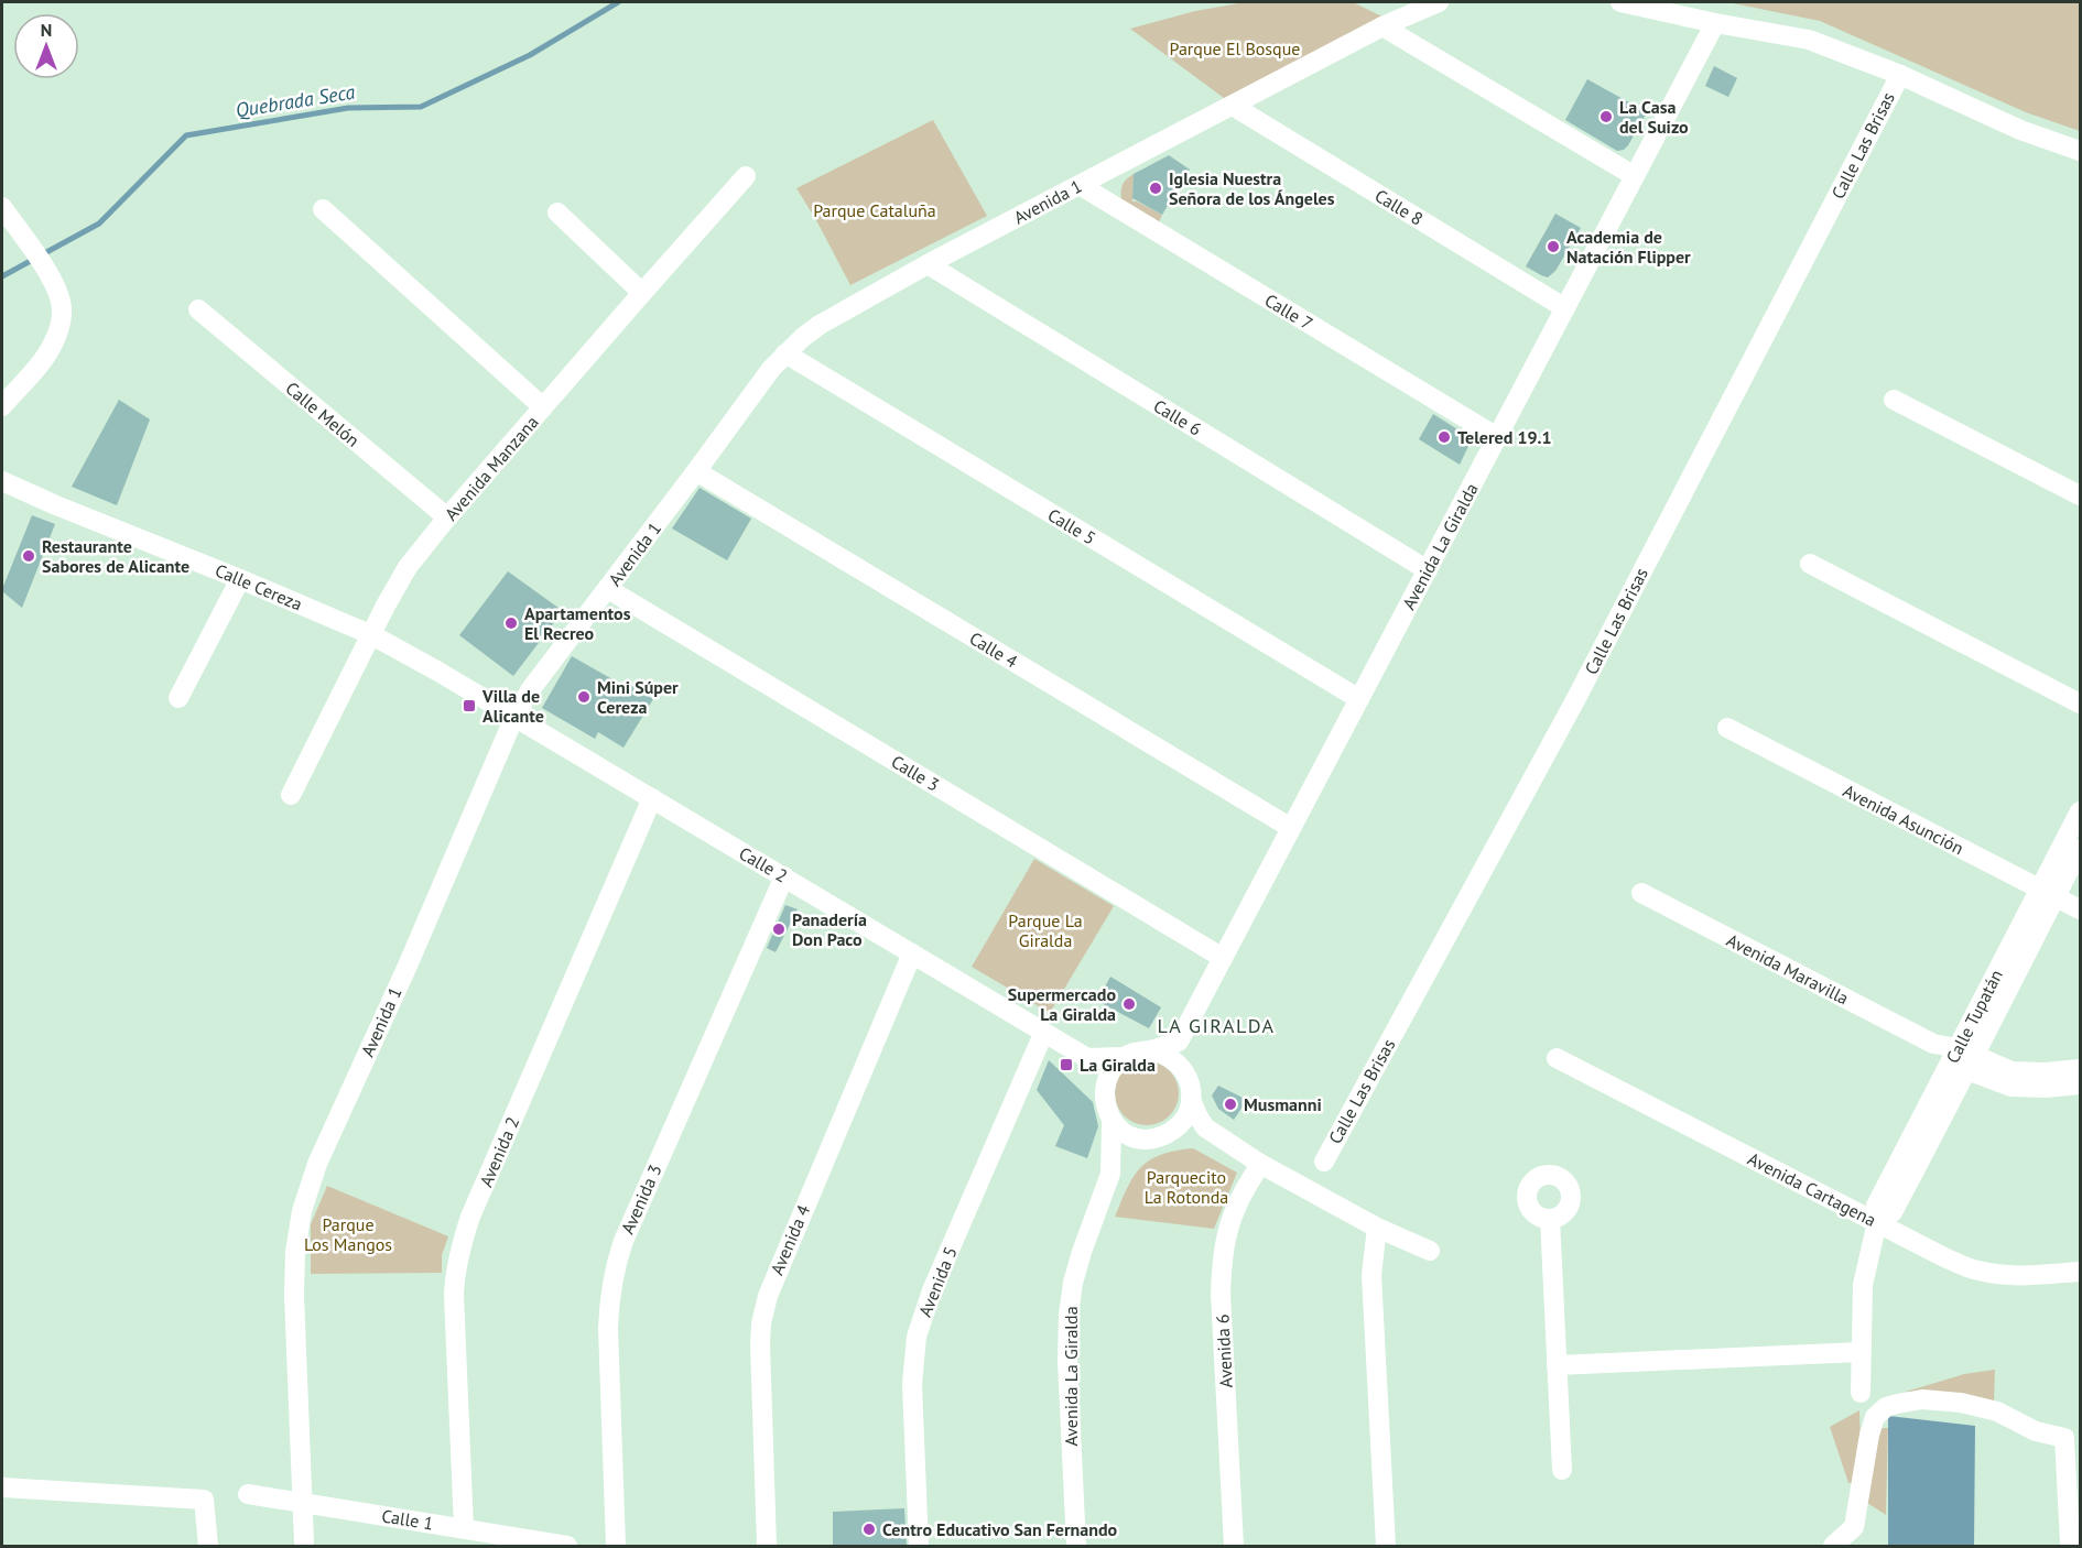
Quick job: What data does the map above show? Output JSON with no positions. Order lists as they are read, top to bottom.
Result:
{
  "streets": {
    "street": [
      "Calle Las Brisas",
      "Avenida 1",
      "Calle 8",
      "Calle 7",
      "Calle Melón",
      "Calle 6",
      "Avenida Manzana",
      "Calle 5",
      "Avenida La Giralda",
      "Calle Cereza",
      "Calle 4",
      "Calle 3",
      "Avenida Asunción",
      "Calle 2",
      "Avenida Maravilla",
      "Calle Tupatán",
      "Avenida 2",
      "Avenida Cartagena",
      "Avenida 3",
      "Avenida 4",
      "Avenida 5",
      "Avenida 6",
      "Calle 1"
    ]
  },
  "crossings": [
    ["Calle Las Brisas", "Avenida La Giralda"],
    ["Avenida 1", "Calle 8"],
    ["Avenida 1", "Calle 7"],
    ["Avenida 1", "Calle 6"],
    ["Avenida 1", "Calle 5"],
    ["Avenida 1", "Calle 4"],
    ["Avenida 1", "Calle 3"],
    ["Avenida 1", "Calle 2"],
    ["Avenida 1", "Calle 1"],
    ["Calle 8", "Avenida La Giralda"],
    ["Calle 7", "Avenida La Giralda"],
    ["Calle Melón", "Avenida Manzana"],
    ["Calle 6", "Avenida La Giralda"],
    ["Avenida Manzana", "Calle Cereza"],
    ["Calle 5", "Avenida La Giralda"],
    ["Avenida La Giralda", "Calle 4"],
    ["Avenida La Giralda", "Calle 3"],
    ["Calle Cereza", "Calle 2"],
    ["Avenida Asunción", "Calle Tupatán"],
    ["Calle 2", "Avenida 2"],
    ["Calle 2", "Avenida 3"],
    ["Calle 2", "Avenida 4"],
    ["Calle 2", "Avenida 5"],
    ["Avenida Maravilla", "Calle Tupatán"],
    ["Calle Tupatán", "Avenida Cartagena"],
    ["Avenida 2", "Calle 1"]
  ],
  "districts": ["LA GIRALDA"],
  "water": ["Quebrada Seca"],
  "parks": [
    "Parque El Bosque",
    "Parque Cataluña",
    "Parque La Giralda",
    "Parquecito La Rotonda",
    "Parque Los Mangos"
  ],
  "places": {
    "other": [
      "La Casa del Suizo",
      "Iglesia Nuestra Señora de los Ángeles",
      "Academia de Natación Flipper",
      "Telered 19.1",
      "Restaurante Sabores de Alicante",
      "Apartamentos El Recreo",
      "Mini Súper Cereza",
      "Panadería Don Paco",
      "Supermercado La Giralda",
      "Musmanni",
      "Centro Educativo San Fernando"
    ],
    "transit": ["Villa de Alicante", "La Giralda"]
  },
  "north": "top"
}
